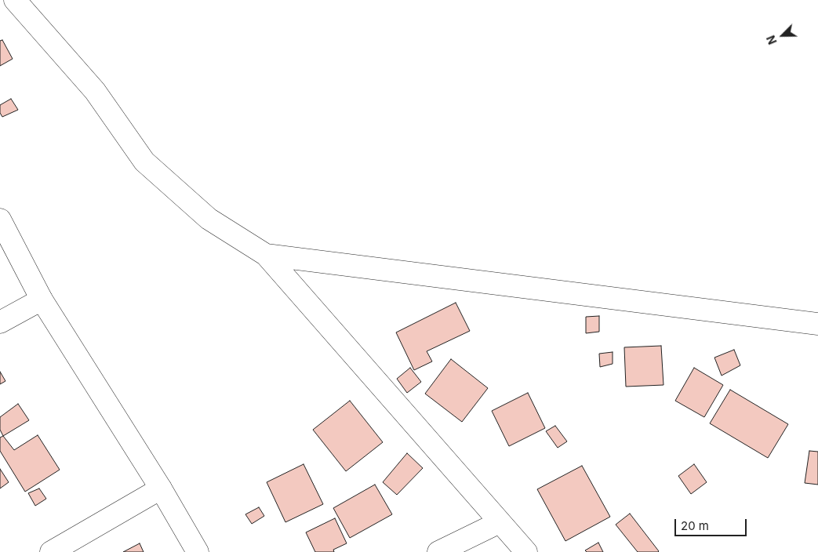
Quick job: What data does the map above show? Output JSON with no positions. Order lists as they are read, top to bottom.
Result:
{
  "scale_bar": "20 m",
  "north": "bottom left"
}
